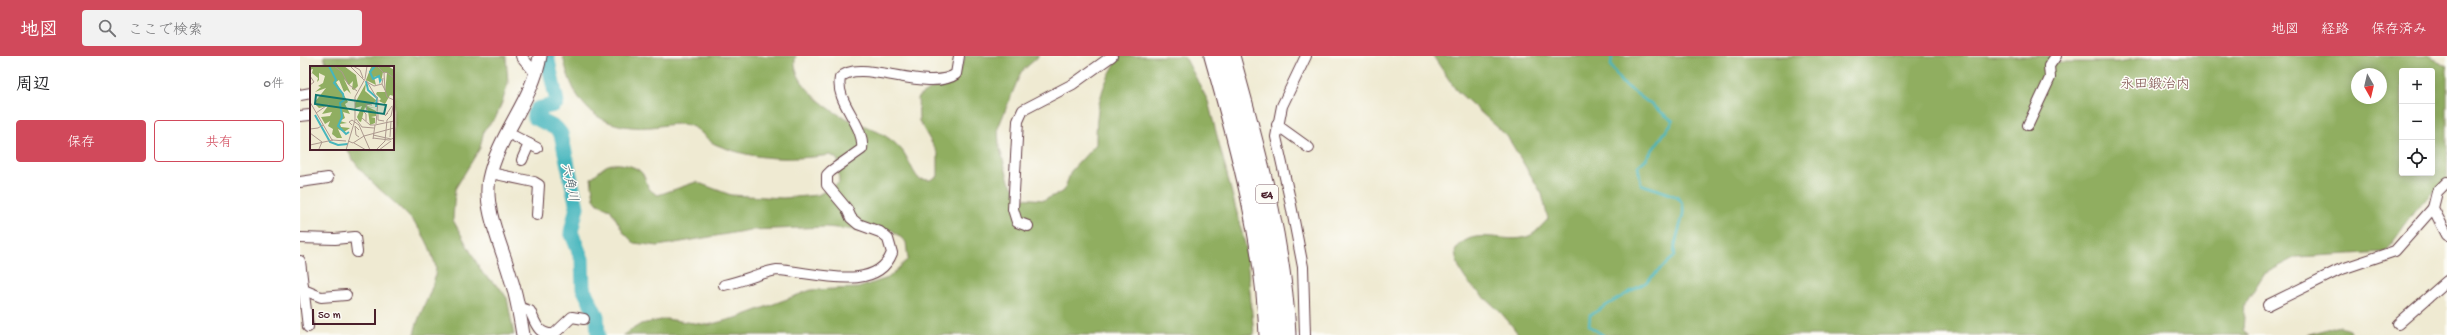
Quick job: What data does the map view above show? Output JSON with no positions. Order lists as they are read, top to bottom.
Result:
{
  "streets": {
    "highway": ["E4"]
  },
  "districts": ["永田鍛治内"],
  "water": ["六角川"],
  "scale_bar": "50 m",
  "north": "bottom",
  "page": {
    "header": "地図",
    "search": "ここで検索",
    "nav": ["地図", "経路", "保存済み"],
    "heading": ["周辺", "0件"],
    "map_buttons": ["+", "−"],
    "buttons": ["保存", "共有"],
    "scale": "50 m"
  }
}
